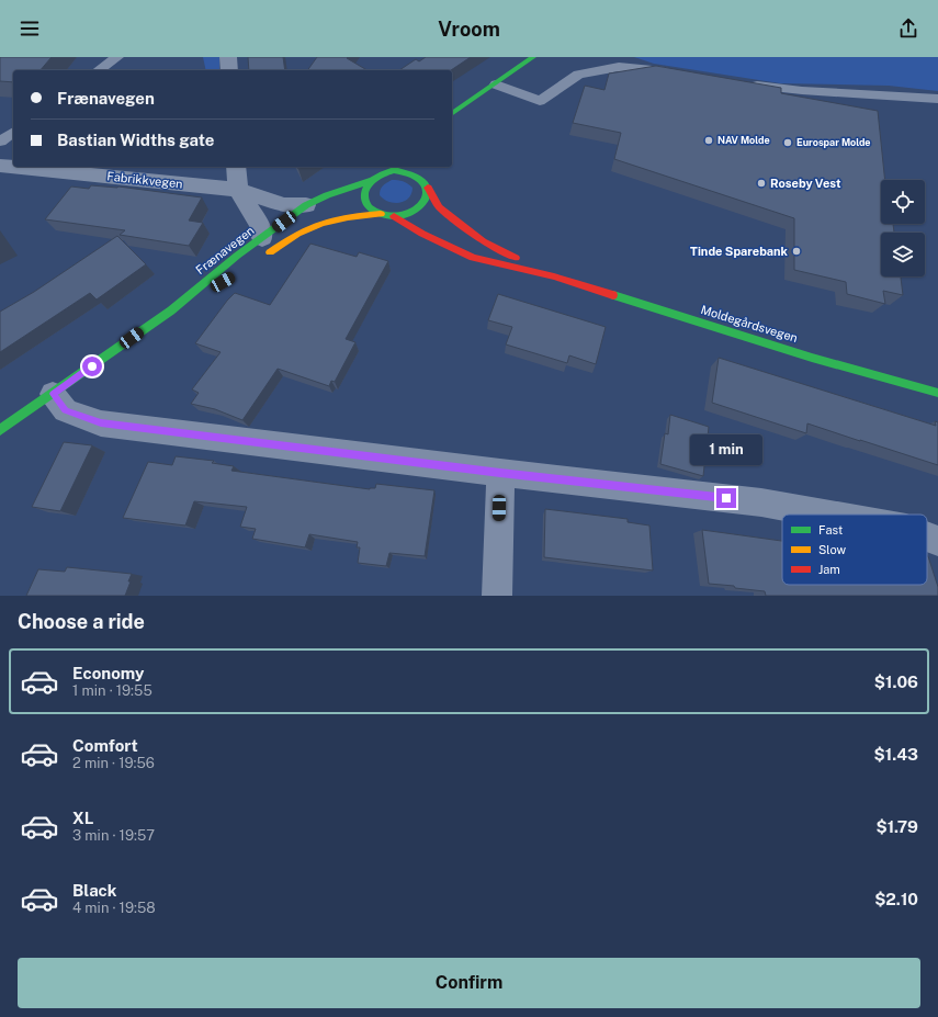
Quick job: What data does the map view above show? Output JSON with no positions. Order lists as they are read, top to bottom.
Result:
{
  "streets": {
    "main road": ["Frænavegen", "Moldegårdsvegen"],
    "street": ["Fabrikkvegen"]
  },
  "crossings": [
    ["Fabrikkvegen", "Frænavegen"],
    ["Frænavegen", "Moldegårdsvegen"]
  ],
  "places": [
    "NAV Molde",
    "Eurospar Molde",
    "Roseby Vest",
    "Tinde Sparebank"
  ],
  "legend": ["Fast", "Slow", "Jam"],
  "page": {
    "header": "Vroom",
    "banner": ["Frænavegen", "Bastian Widths gate"],
    "bubble": "1 min",
    "heading": "Choose a ride",
    "list": [
      {
        "name": "Economy",
        "note": "1 min · 19:55",
        "value": "$1.06"
      },
      {
        "name": "Comfort",
        "note": "2 min · 19:56",
        "value": "$1.43"
      },
      {
        "name": "XL",
        "note": "3 min · 19:57",
        "value": "$1.79"
      },
      {
        "name": "Black",
        "note": "4 min · 19:58",
        "value": "$2.10"
      }
    ],
    "buttons": "Confirm"
  }
}
